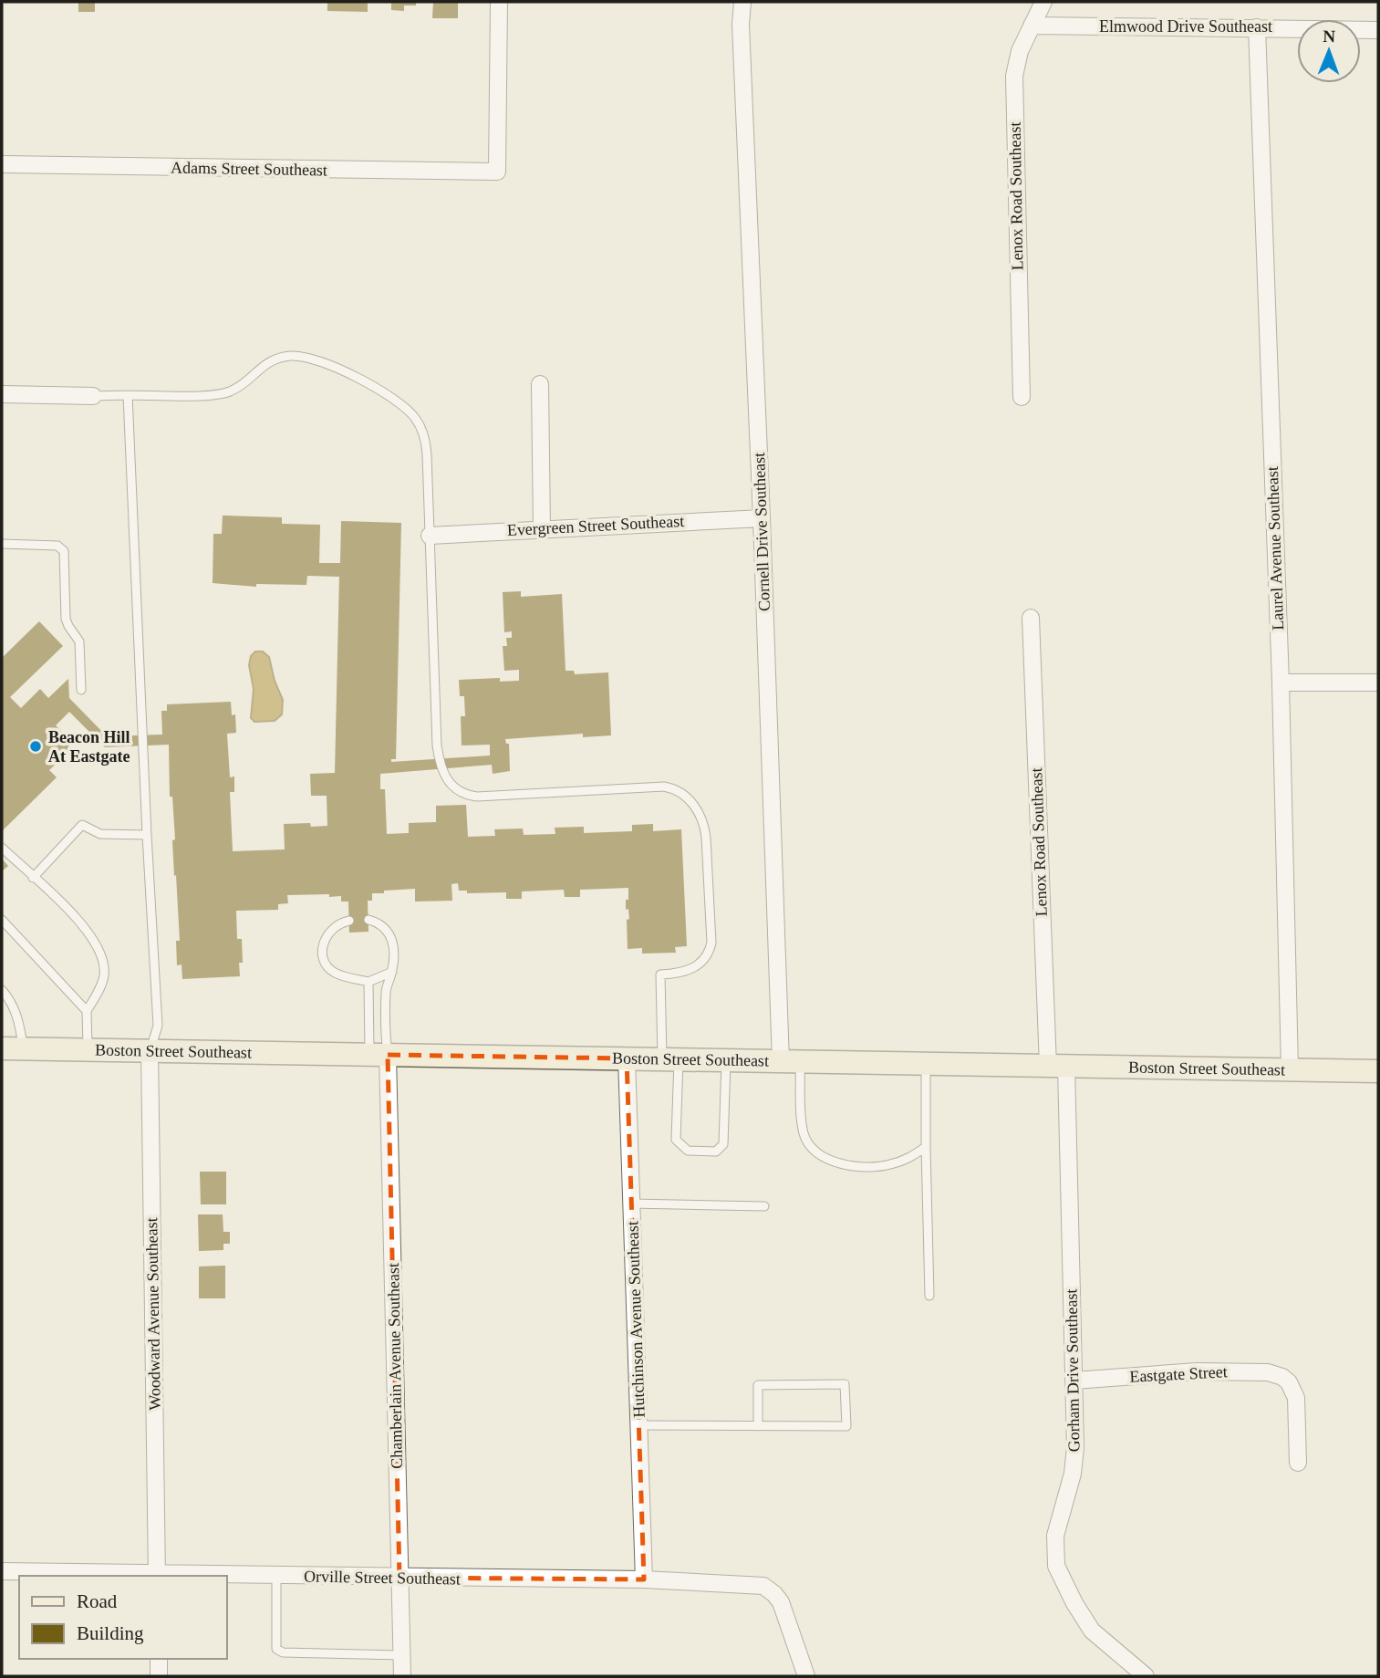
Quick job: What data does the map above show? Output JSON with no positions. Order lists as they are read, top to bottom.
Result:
{
  "streets": {
    "street": [
      "Elmwood Drive Southeast",
      "Adams Street Southeast",
      "Lenox Road Southeast",
      "Evergreen Street Southeast",
      "Cornell Drive Southeast",
      "Laurel Avenue Southeast",
      "Boston Street Southeast",
      "Woodward Avenue Southeast",
      "Hutchinson Avenue Southeast",
      "Chamberlain Avenue Southeast",
      "Gorham Drive Southeast",
      "Eastgate Street",
      "Orville Street Southeast"
    ]
  },
  "crossings": [
    ["Elmwood Drive Southeast", "Lenox Road Southeast"],
    ["Elmwood Drive Southeast", "Laurel Avenue Southeast"],
    ["Lenox Road Southeast", "Boston Street Southeast"],
    ["Lenox Road Southeast", "Gorham Drive Southeast"],
    ["Evergreen Street Southeast", "Cornell Drive Southeast"],
    ["Cornell Drive Southeast", "Boston Street Southeast"],
    ["Laurel Avenue Southeast", "Boston Street Southeast"],
    ["Boston Street Southeast", "Woodward Avenue Southeast"],
    ["Boston Street Southeast", "Hutchinson Avenue Southeast"],
    ["Boston Street Southeast", "Chamberlain Avenue Southeast"],
    ["Boston Street Southeast", "Gorham Drive Southeast"],
    ["Woodward Avenue Southeast", "Orville Street Southeast"],
    ["Hutchinson Avenue Southeast", "Orville Street Southeast"],
    ["Chamberlain Avenue Southeast", "Orville Street Southeast"],
    ["Gorham Drive Southeast", "Eastgate Street"]
  ],
  "places": ["Beacon Hill At Eastgate"],
  "legend": ["Road", "Building"],
  "north": "top"
}
